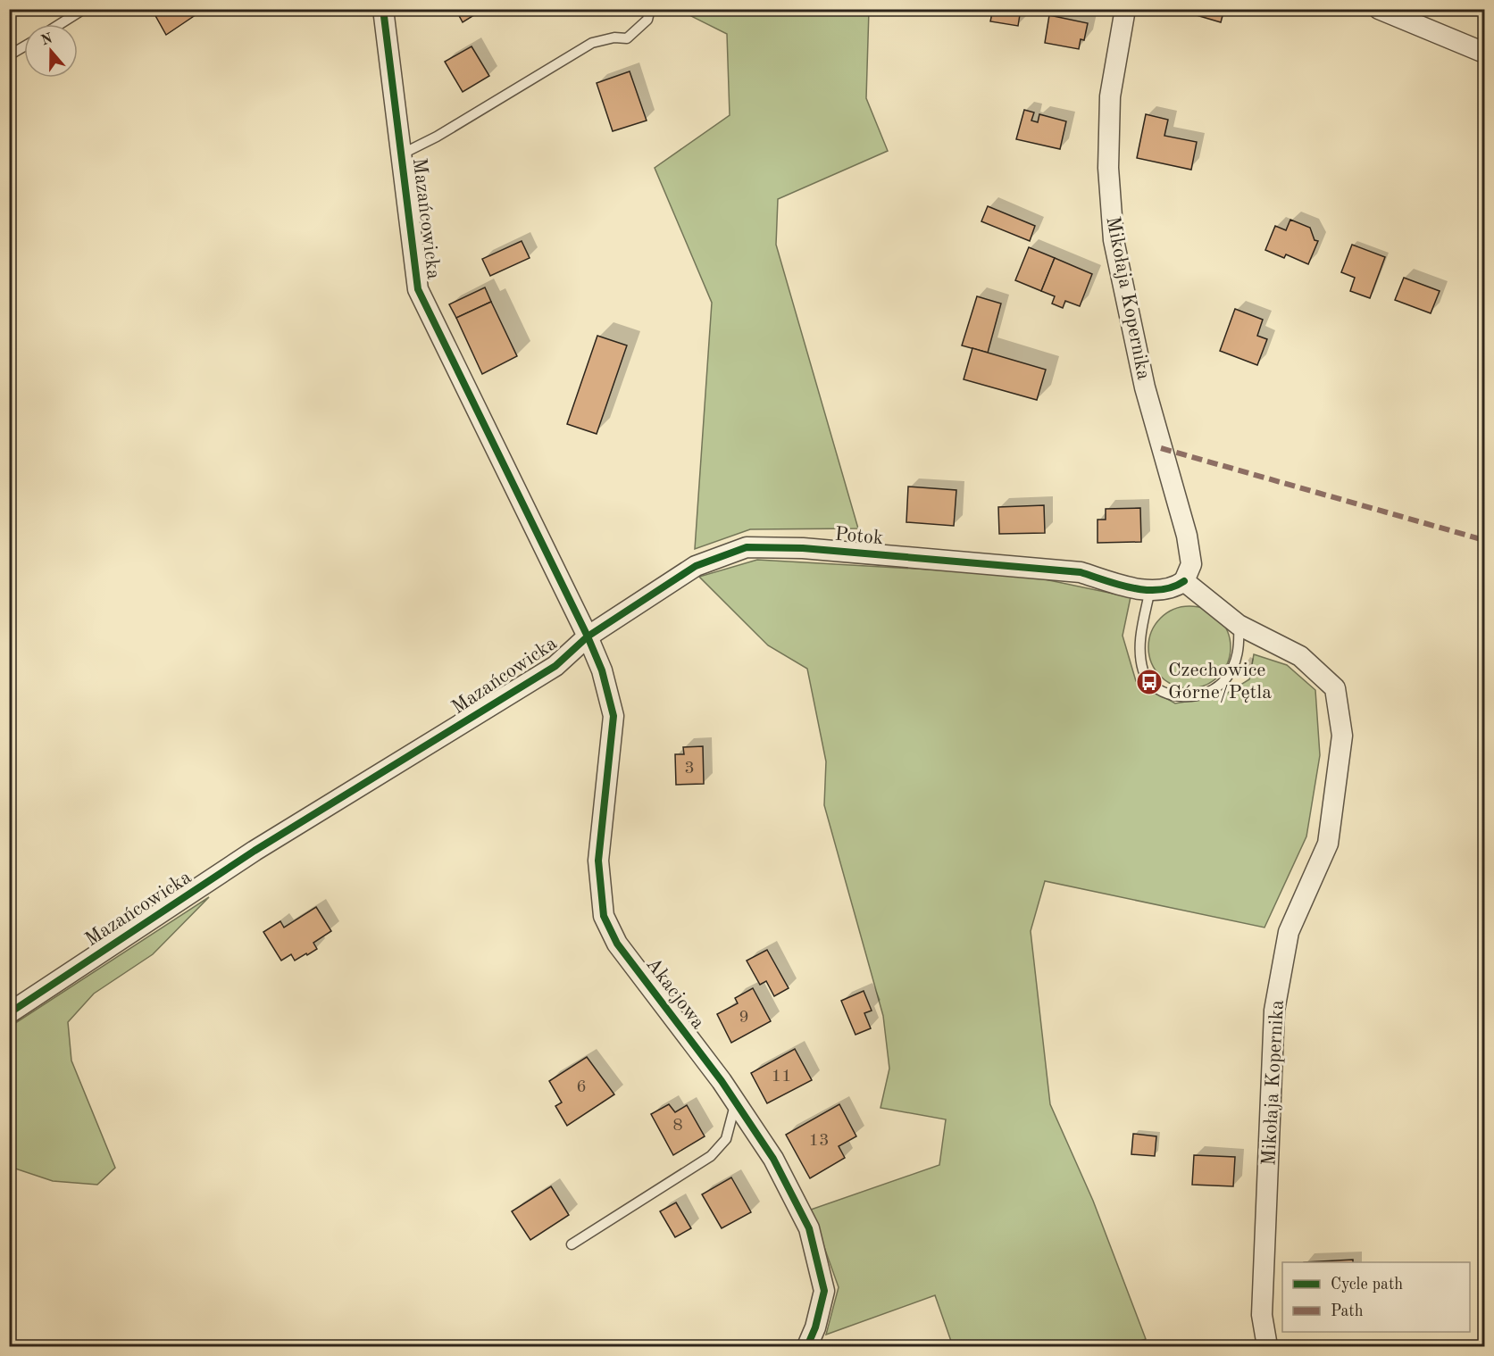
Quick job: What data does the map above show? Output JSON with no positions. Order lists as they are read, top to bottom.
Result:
{
  "streets": {
    "street": [
      "Mazańcowicka",
      "Mikołaja Kopernika",
      "Potok",
      "Akacjowa"
    ]
  },
  "crossings": [
    ["Mazańcowicka", "Potok"],
    ["Mazańcowicka", "Akacjowa"],
    ["Mikołaja Kopernika", "Potok"],
    ["Potok", "Akacjowa"]
  ],
  "places": {
    "bus stop": ["Czechowice Górne/Pętla"]
  },
  "house_numbers": [
    "3",
    "9",
    "11",
    "6",
    "8",
    "13"
  ],
  "legend": ["Cycle path", "Path"],
  "north": "top"
}
